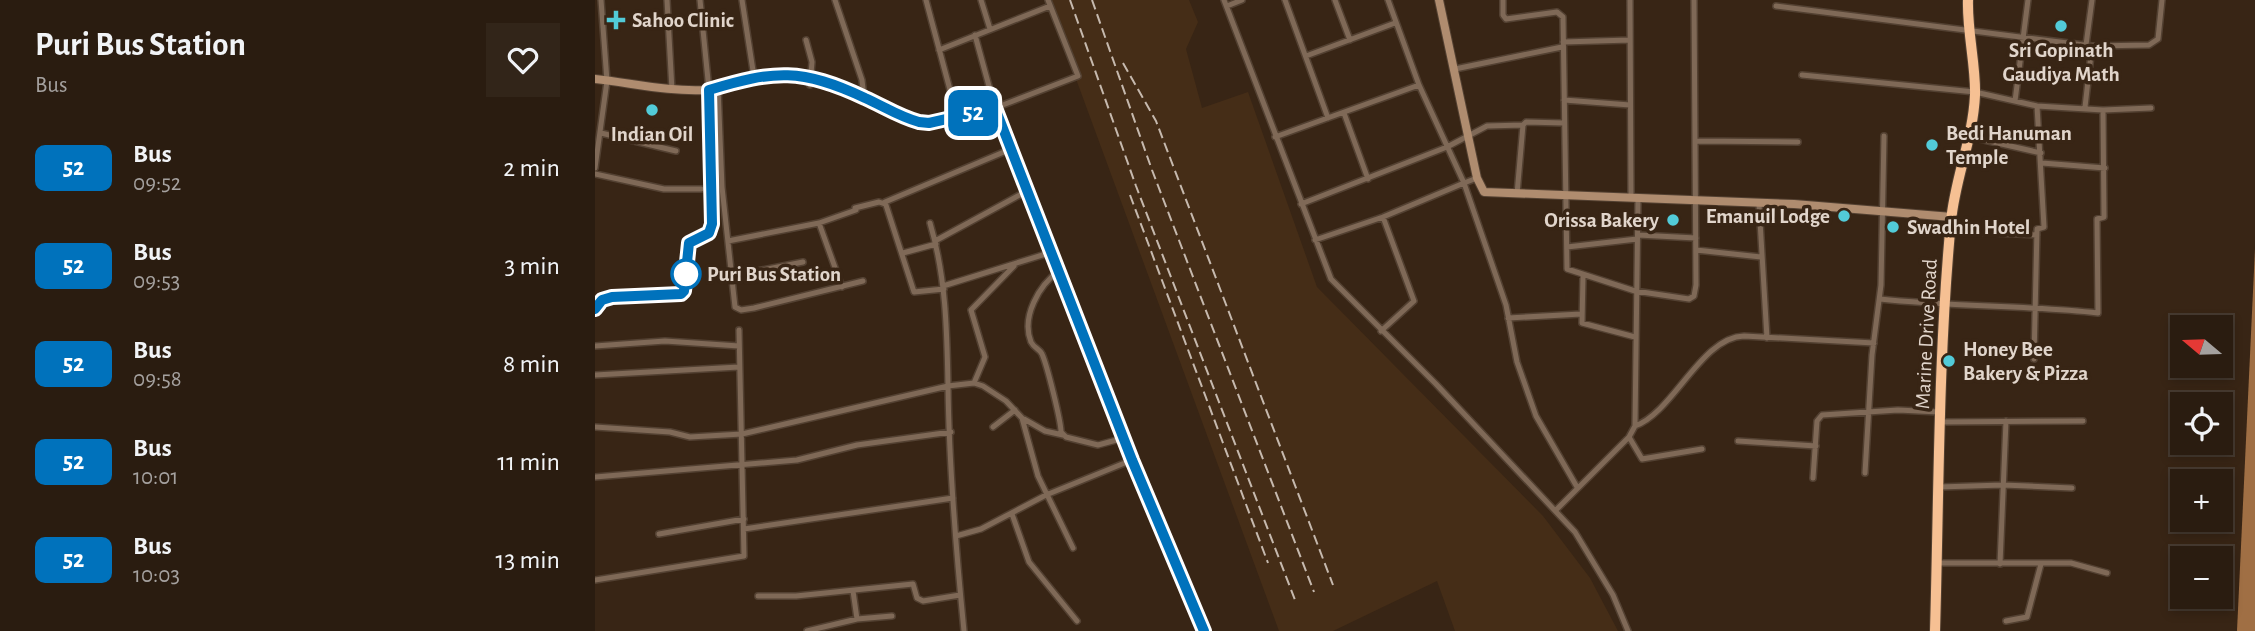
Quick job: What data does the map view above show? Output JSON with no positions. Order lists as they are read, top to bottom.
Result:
{
  "streets": {
    "highway": ["Marine Drive Road"]
  },
  "places": {
    "health": ["Sahoo Clinic"],
    "other": [
      "Sri Gopinath Gaudiya Math",
      "Indian Oil",
      "Bedi Hanuman Temple",
      "Emanuil Lodge",
      "Orissa Bakery",
      "Swadhin Hotel",
      "Puri Bus Station",
      "Honey Bee Bakery & Pizza"
    ]
  },
  "lines": ["bus line 52"],
  "north": "left",
  "page": {
    "heading": ["Puri Bus Station", "Bus"],
    "on_map": "52",
    "list": [
      {
        "mark": "52",
        "name": "Bus",
        "note": "09:52",
        "value": "2 min"
      },
      {
        "mark": "52",
        "name": "Bus",
        "note": "09:53",
        "value": "3 min"
      },
      {
        "mark": "52",
        "name": "Bus",
        "note": "09:58",
        "value": "8 min"
      },
      {
        "mark": "52",
        "name": "Bus",
        "note": "10:01",
        "value": "11 min"
      },
      {
        "mark": "52",
        "name": "Bus",
        "note": "10:03",
        "value": "13 min"
      }
    ],
    "map_buttons": ["+", "−"]
  }
}
